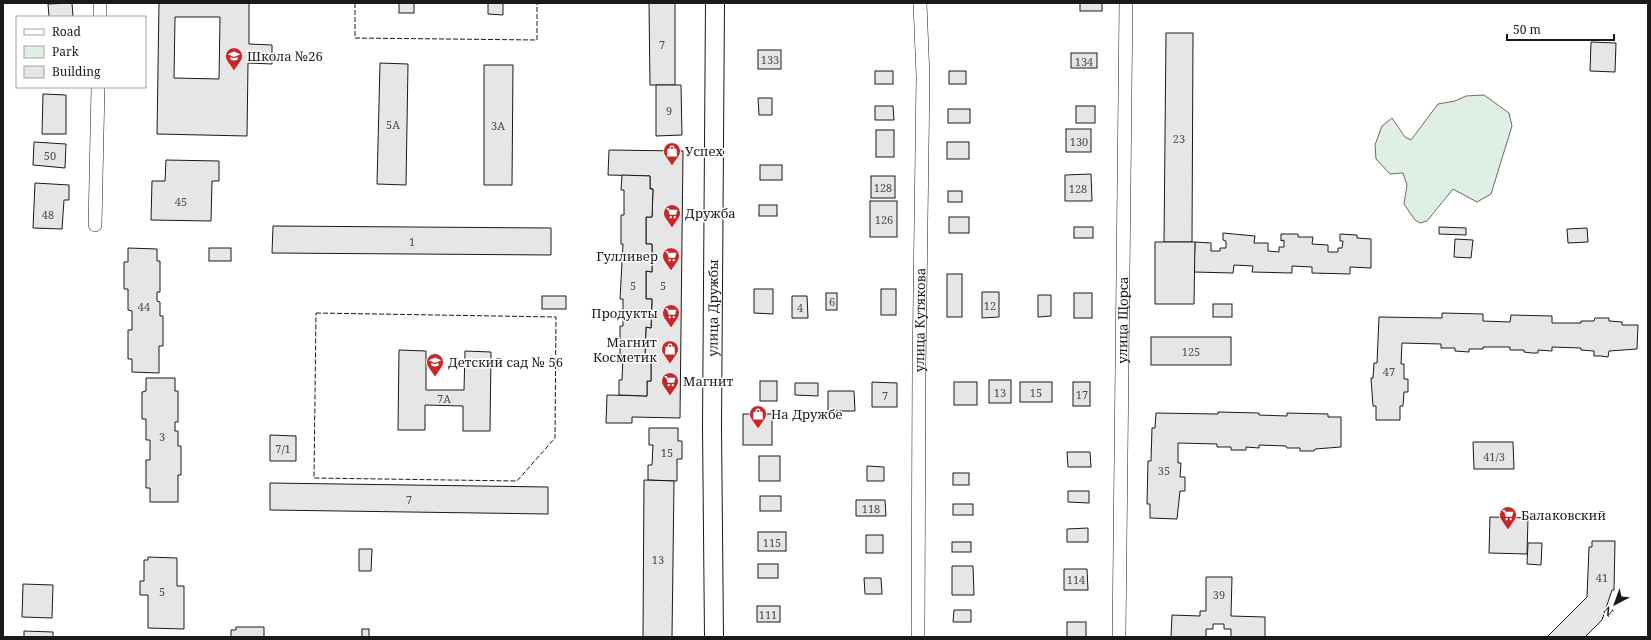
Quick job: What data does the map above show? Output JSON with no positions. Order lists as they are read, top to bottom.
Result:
{
  "streets": {
    "street": ["улица Дружбы", "улица Кутякова", "улица Щорса"]
  },
  "places": {
    "school or university": ["Школа №26", "Детский сад № 56"],
    "shop": ["Успех", "Магнит Косметик", "На Дружбе"],
    "supermarket": [
      "Дружба",
      "Гулливер",
      "Продукты",
      "Магнит",
      "Балаковский"
    ]
  },
  "house_numbers": [
    "7",
    "133",
    "134",
    "9",
    "5А",
    "3А",
    "23",
    "130",
    "50",
    "128",
    "128",
    "45",
    "48",
    "126",
    "1",
    "5",
    "5",
    "6",
    "12",
    "44",
    "4",
    "125",
    "47",
    "13",
    "15",
    "17",
    "7",
    "7А",
    "3",
    "7/1",
    "15",
    "41/3",
    "35",
    "7",
    "118",
    "115",
    "13",
    "41",
    "114",
    "5",
    "39",
    "111"
  ],
  "legend": ["Road", "Park", "Building"],
  "scale_bar": "50 m",
  "north": "bottom left"
}
